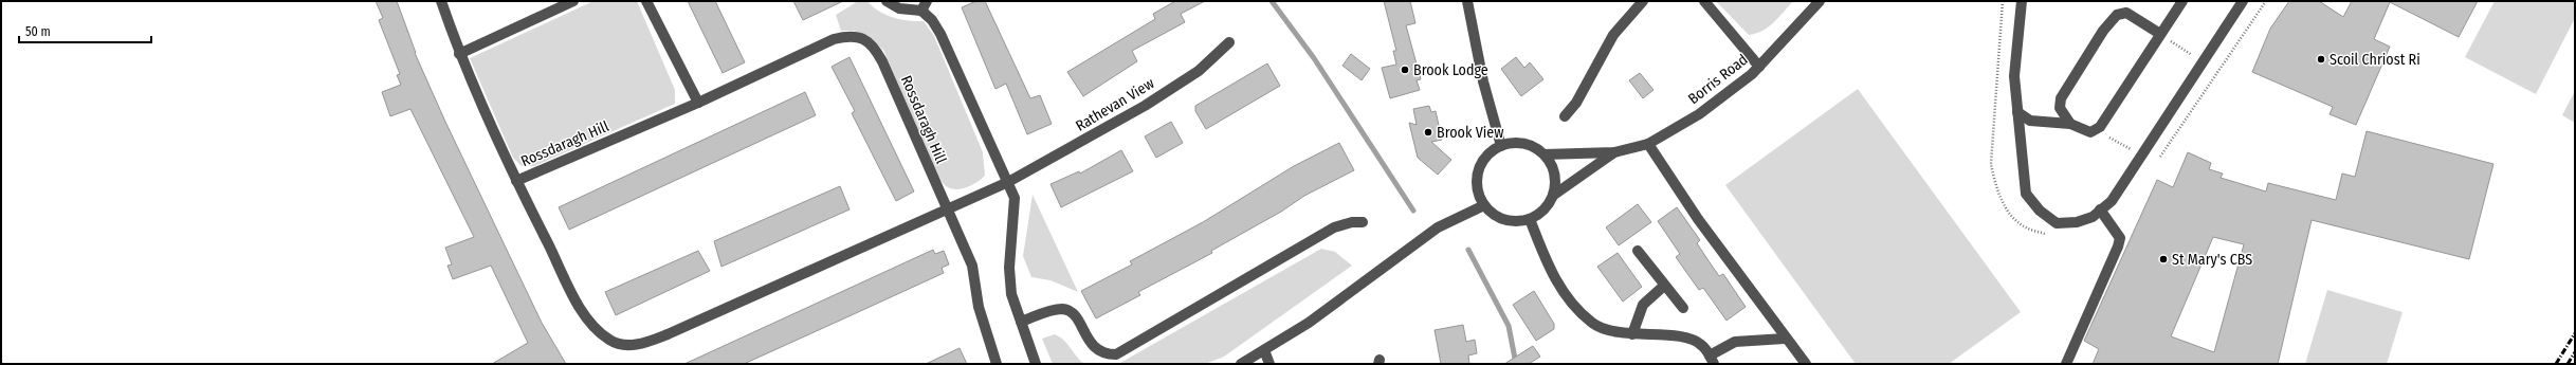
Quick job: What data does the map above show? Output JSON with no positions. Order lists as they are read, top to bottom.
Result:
{
  "streets": {
    "street": ["Borris Road", "Rathevan View", "Rossdaragh Hill"]
  },
  "crossings": [
    ["Rathevan View", "Rossdaragh Hill"]
  ],
  "places": [
    "Scoil Chriost Ri",
    "Brook Lodge",
    "Brook View",
    "St Mary's CBS"
  ],
  "scale_bar": "50 m"
}
